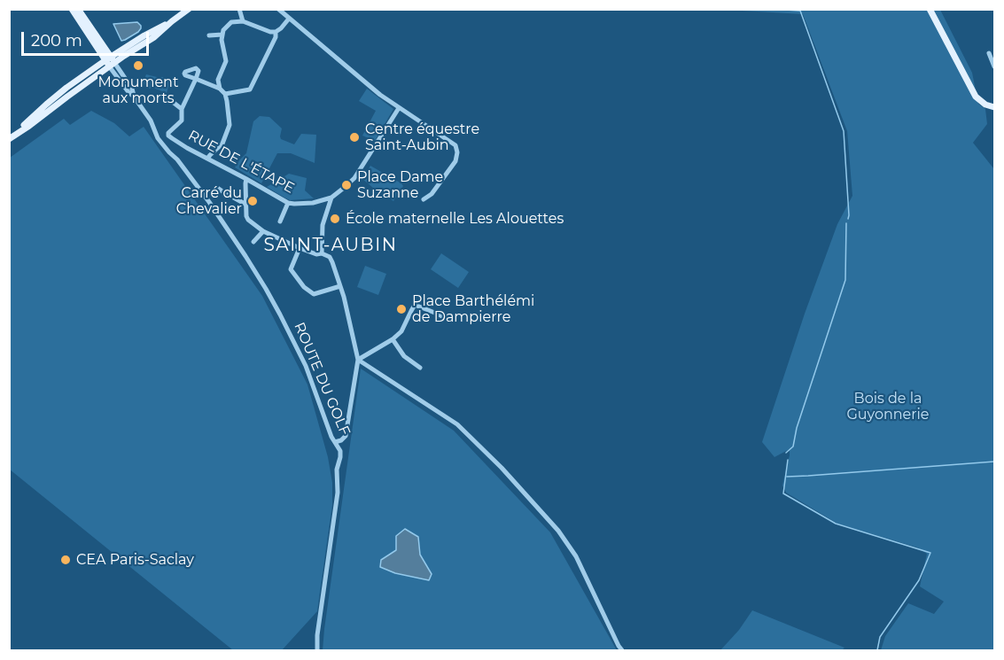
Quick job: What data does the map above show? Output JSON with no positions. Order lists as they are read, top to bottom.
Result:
{
  "streets": {
    "main road": ["ROUTE DU GOLF"],
    "street": ["RUE DE L'ÉTAPE"]
  },
  "districts": ["SAINT-AUBIN"],
  "parks": ["Bois de la Guyonnerie"],
  "places": [
    "Monument aux morts",
    "Centre équestre Saint-Aubin",
    "Place Dame Suzanne",
    "Carré du Chevalier",
    "École maternelle Les Alouettes",
    "Place Barthélémi de Dampierre",
    "CEA Paris-Saclay"
  ],
  "scale_bar": "200 m"
}
